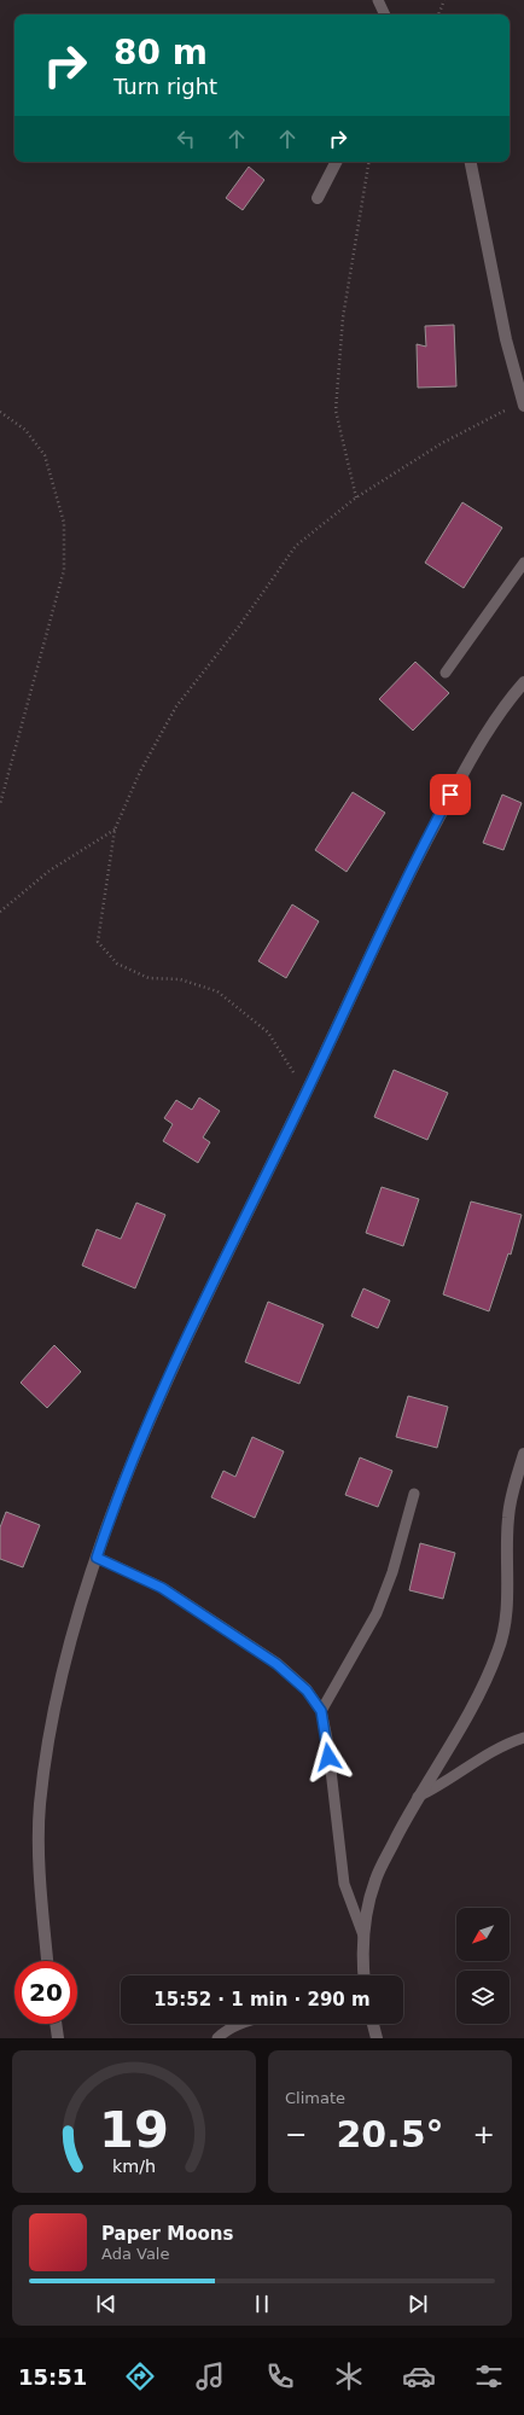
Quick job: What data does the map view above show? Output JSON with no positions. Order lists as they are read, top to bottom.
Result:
{
  "north": "bottom left",
  "page": {
    "turn": ["80 m", "Turn right"],
    "limit": "20",
    "trip": "15:52 · 1 min · 290 m",
    "tile": "Climate",
    "heat": ["−", "20.5°", "+"],
    "song": ["Paper Moons", "Ada Vale"],
    "tabs": "15:51",
    "gauge": ["19", "km/h"]
  }
}
